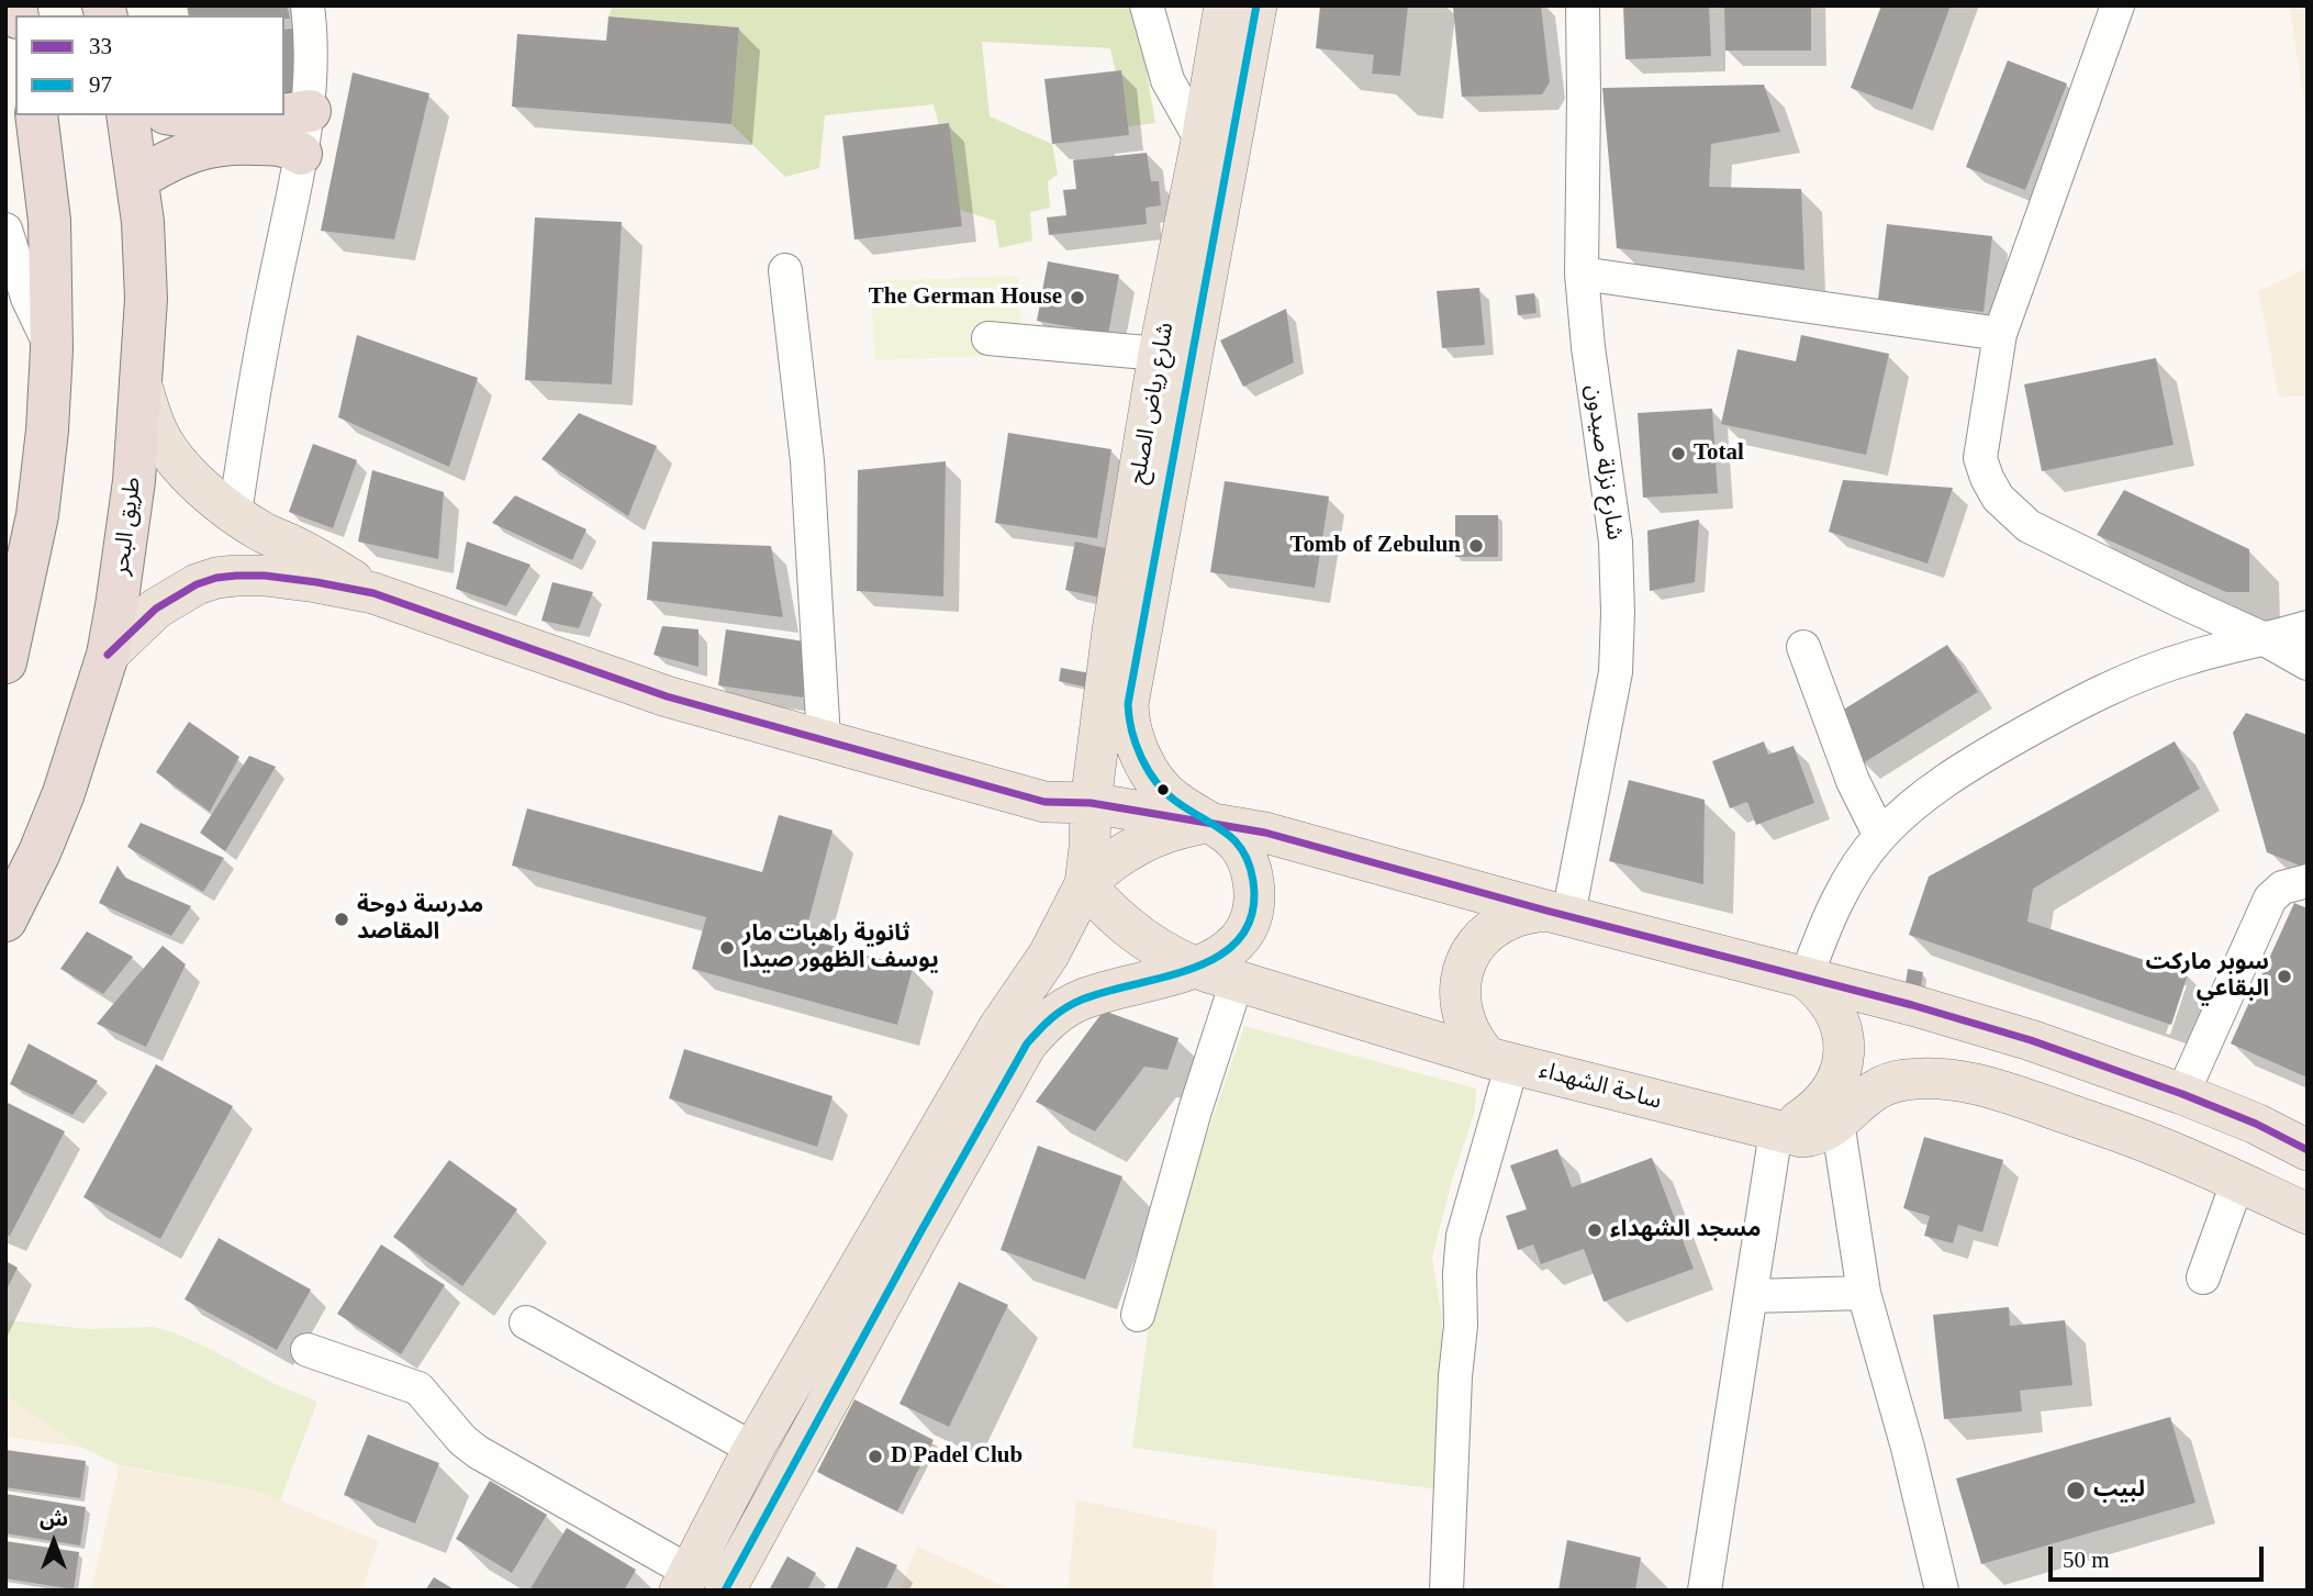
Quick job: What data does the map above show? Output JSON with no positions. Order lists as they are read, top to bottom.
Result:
{
  "streets": {
    "highway": ["طريق البحر"],
    "main road": ["شارع رياض الصلح", "ساحة الشهداء"],
    "street": ["شارع نزلة صيدون"]
  },
  "crossings": [
    ["شارع رياض الصلح", "ساحة الشهداء"]
  ],
  "places": [
    "The German House",
    "Total",
    "Tomb of Zebulun",
    "مدرسة دوحة المقاصد",
    "ثانوية راهبات مار يوسف الظهور صيدا",
    "سوبر ماركت البقاعي",
    "مسجد الشهداء",
    "D Padel Club",
    "لبيب"
  ],
  "lines": ["transit line 97", "transit line 33"],
  "legend": ["33", "97"],
  "scale_bar": "50 m",
  "north": "top"
}
